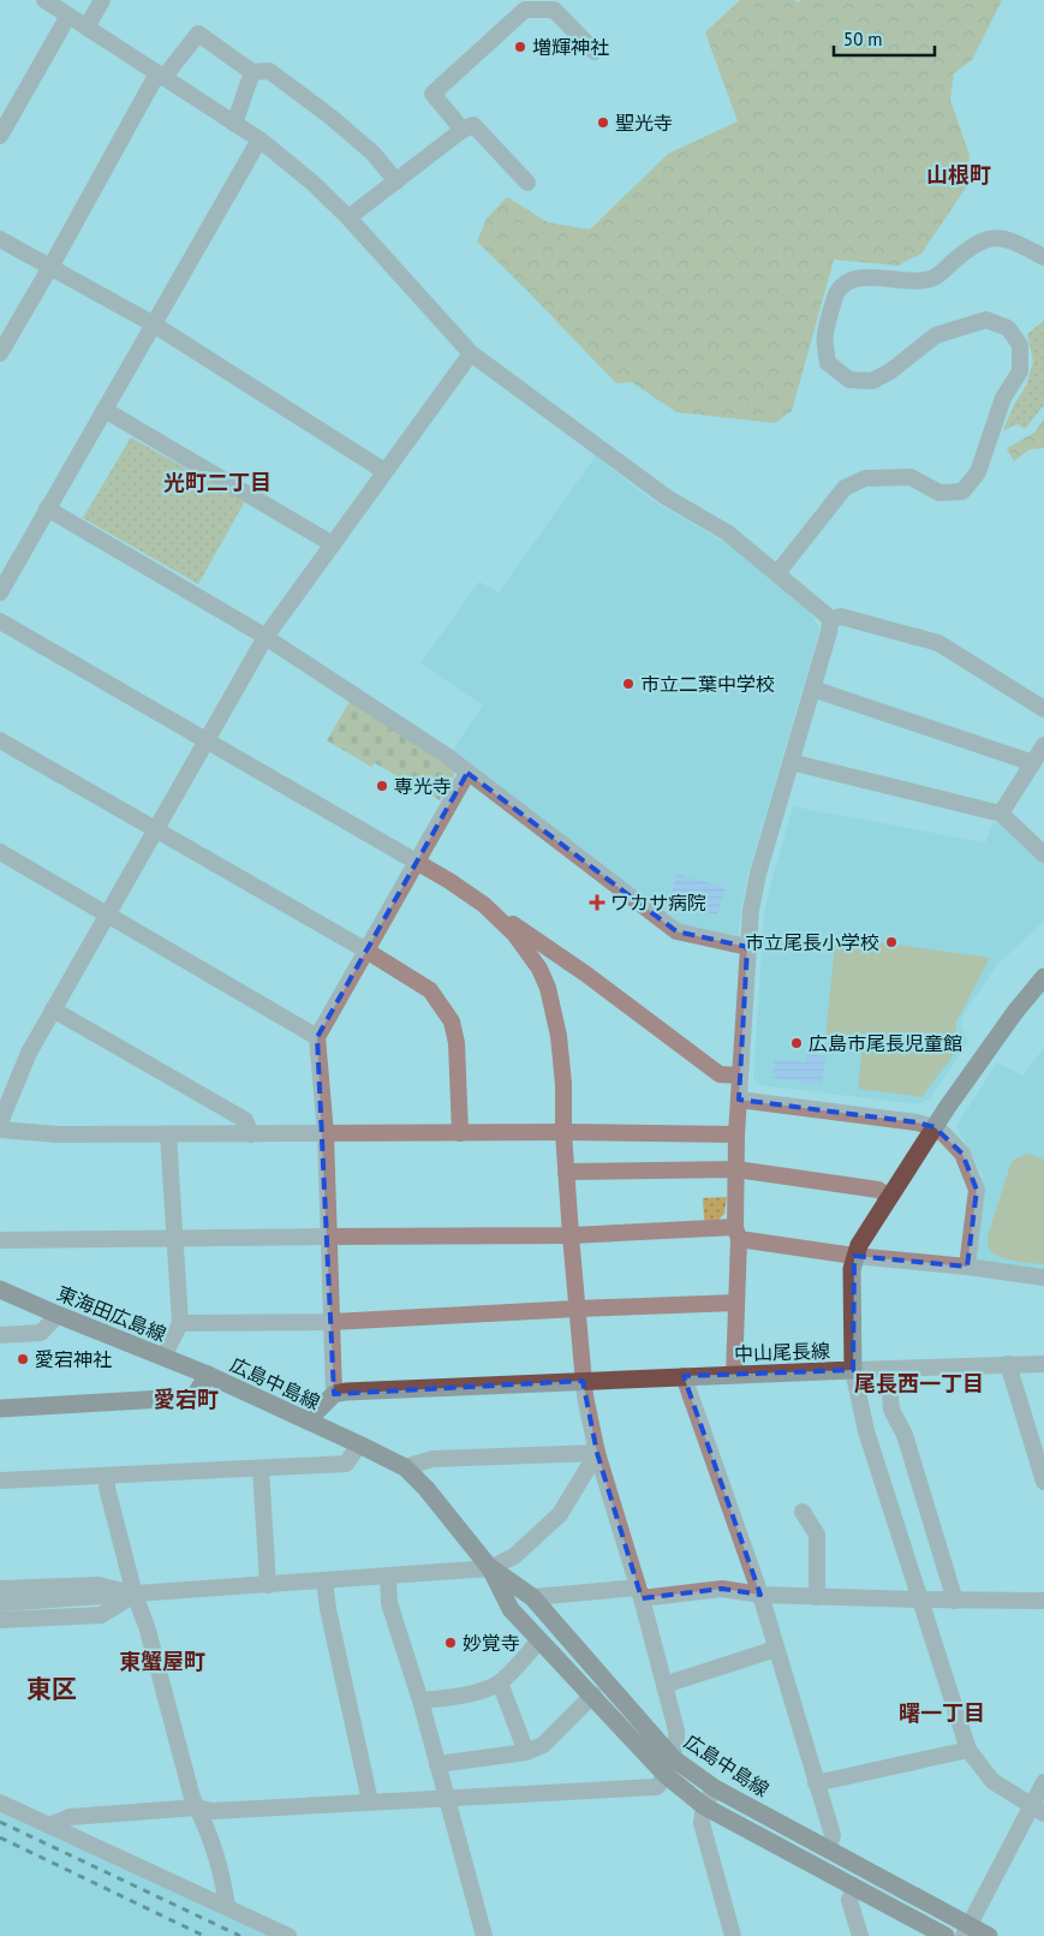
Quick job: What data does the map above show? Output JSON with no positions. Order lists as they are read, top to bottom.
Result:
{
  "streets": {
    "main road": ["東海田広島線", "中山尾長線", "広島中島線"]
  },
  "crossings": [
    ["東海田広島線", "広島中島線"]
  ],
  "districts": [
    "山根町",
    "光町二丁目",
    "尾長西一丁目",
    "愛宕町",
    "東蟹屋町",
    "東区",
    "曙一丁目"
  ],
  "places": {
    "other": [
      "増輝神社",
      "聖光寺",
      "市立二葉中学校",
      "専光寺",
      "市立尾長小学校",
      "広島市尾長児童館",
      "愛宕神社",
      "妙覚寺"
    ],
    "health": ["ワカサ病院"]
  },
  "scale_bar": "50 m"
}
